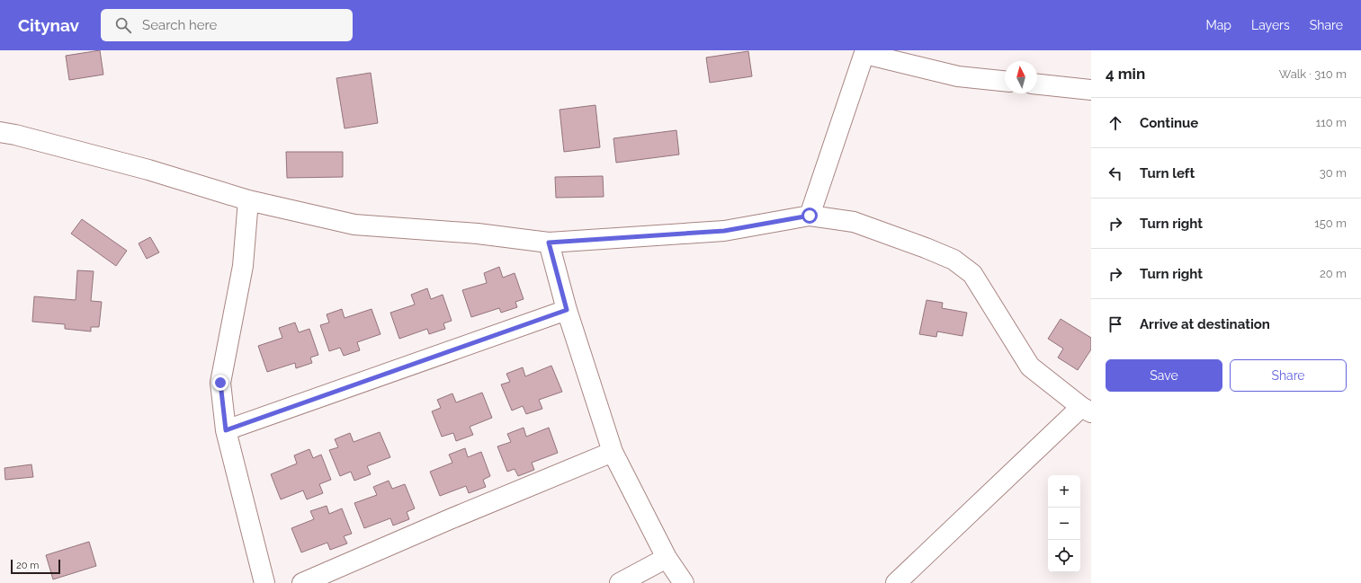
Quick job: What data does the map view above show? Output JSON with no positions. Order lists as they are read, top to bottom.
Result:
{
  "scale_bar": "20 m",
  "north": "top",
  "page": {
    "header": "Citynav",
    "search": "Search here",
    "nav": ["Map", "Layers", "Share"],
    "heading": ["4 min", "Walk · 310 m"],
    "list": [
      ["Continue", "110 m"],
      ["Turn left", "30 m"],
      ["Turn right", "150 m"],
      ["Turn right", "20 m"],
      "Arrive at destination"
    ],
    "buttons": ["Save", "Share"],
    "map_buttons": ["+", "−"],
    "scale": "20 m"
  }
}
